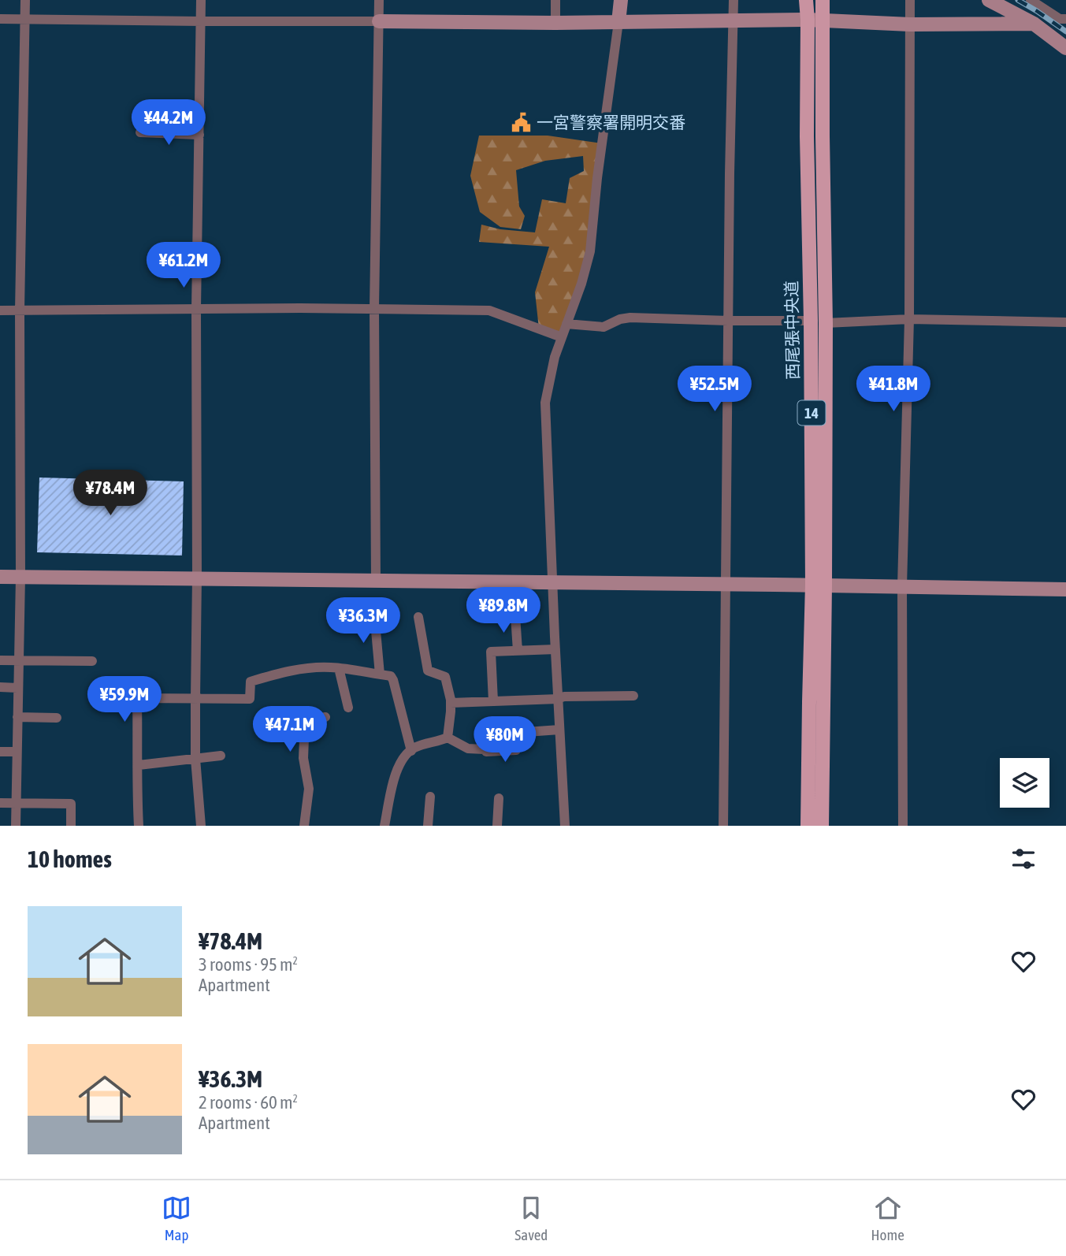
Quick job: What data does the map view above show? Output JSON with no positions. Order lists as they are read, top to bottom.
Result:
{
  "streets": {
    "main road": ["西尾張中央道", "14"]
  },
  "places": {
    "public building": ["一宮警察署開明交番"]
  },
  "page": {
    "price": [
      "¥44.2M",
      "¥61.2M",
      "¥52.5M",
      "¥41.8M",
      "¥78.4M",
      "¥89.8M",
      "¥36.3M",
      "¥59.9M",
      "¥47.1M",
      "¥80M"
    ],
    "heading": "10 homes",
    "list": [
      {
        "name": "¥78.4M",
        "note": "3 rooms · 95 m² · Apartment"
      },
      {
        "name": "¥36.3M",
        "note": "2 rooms · 60 m² · Apartment"
      }
    ],
    "tabs": ["Map", "Saved", "Home"]
  }
}
